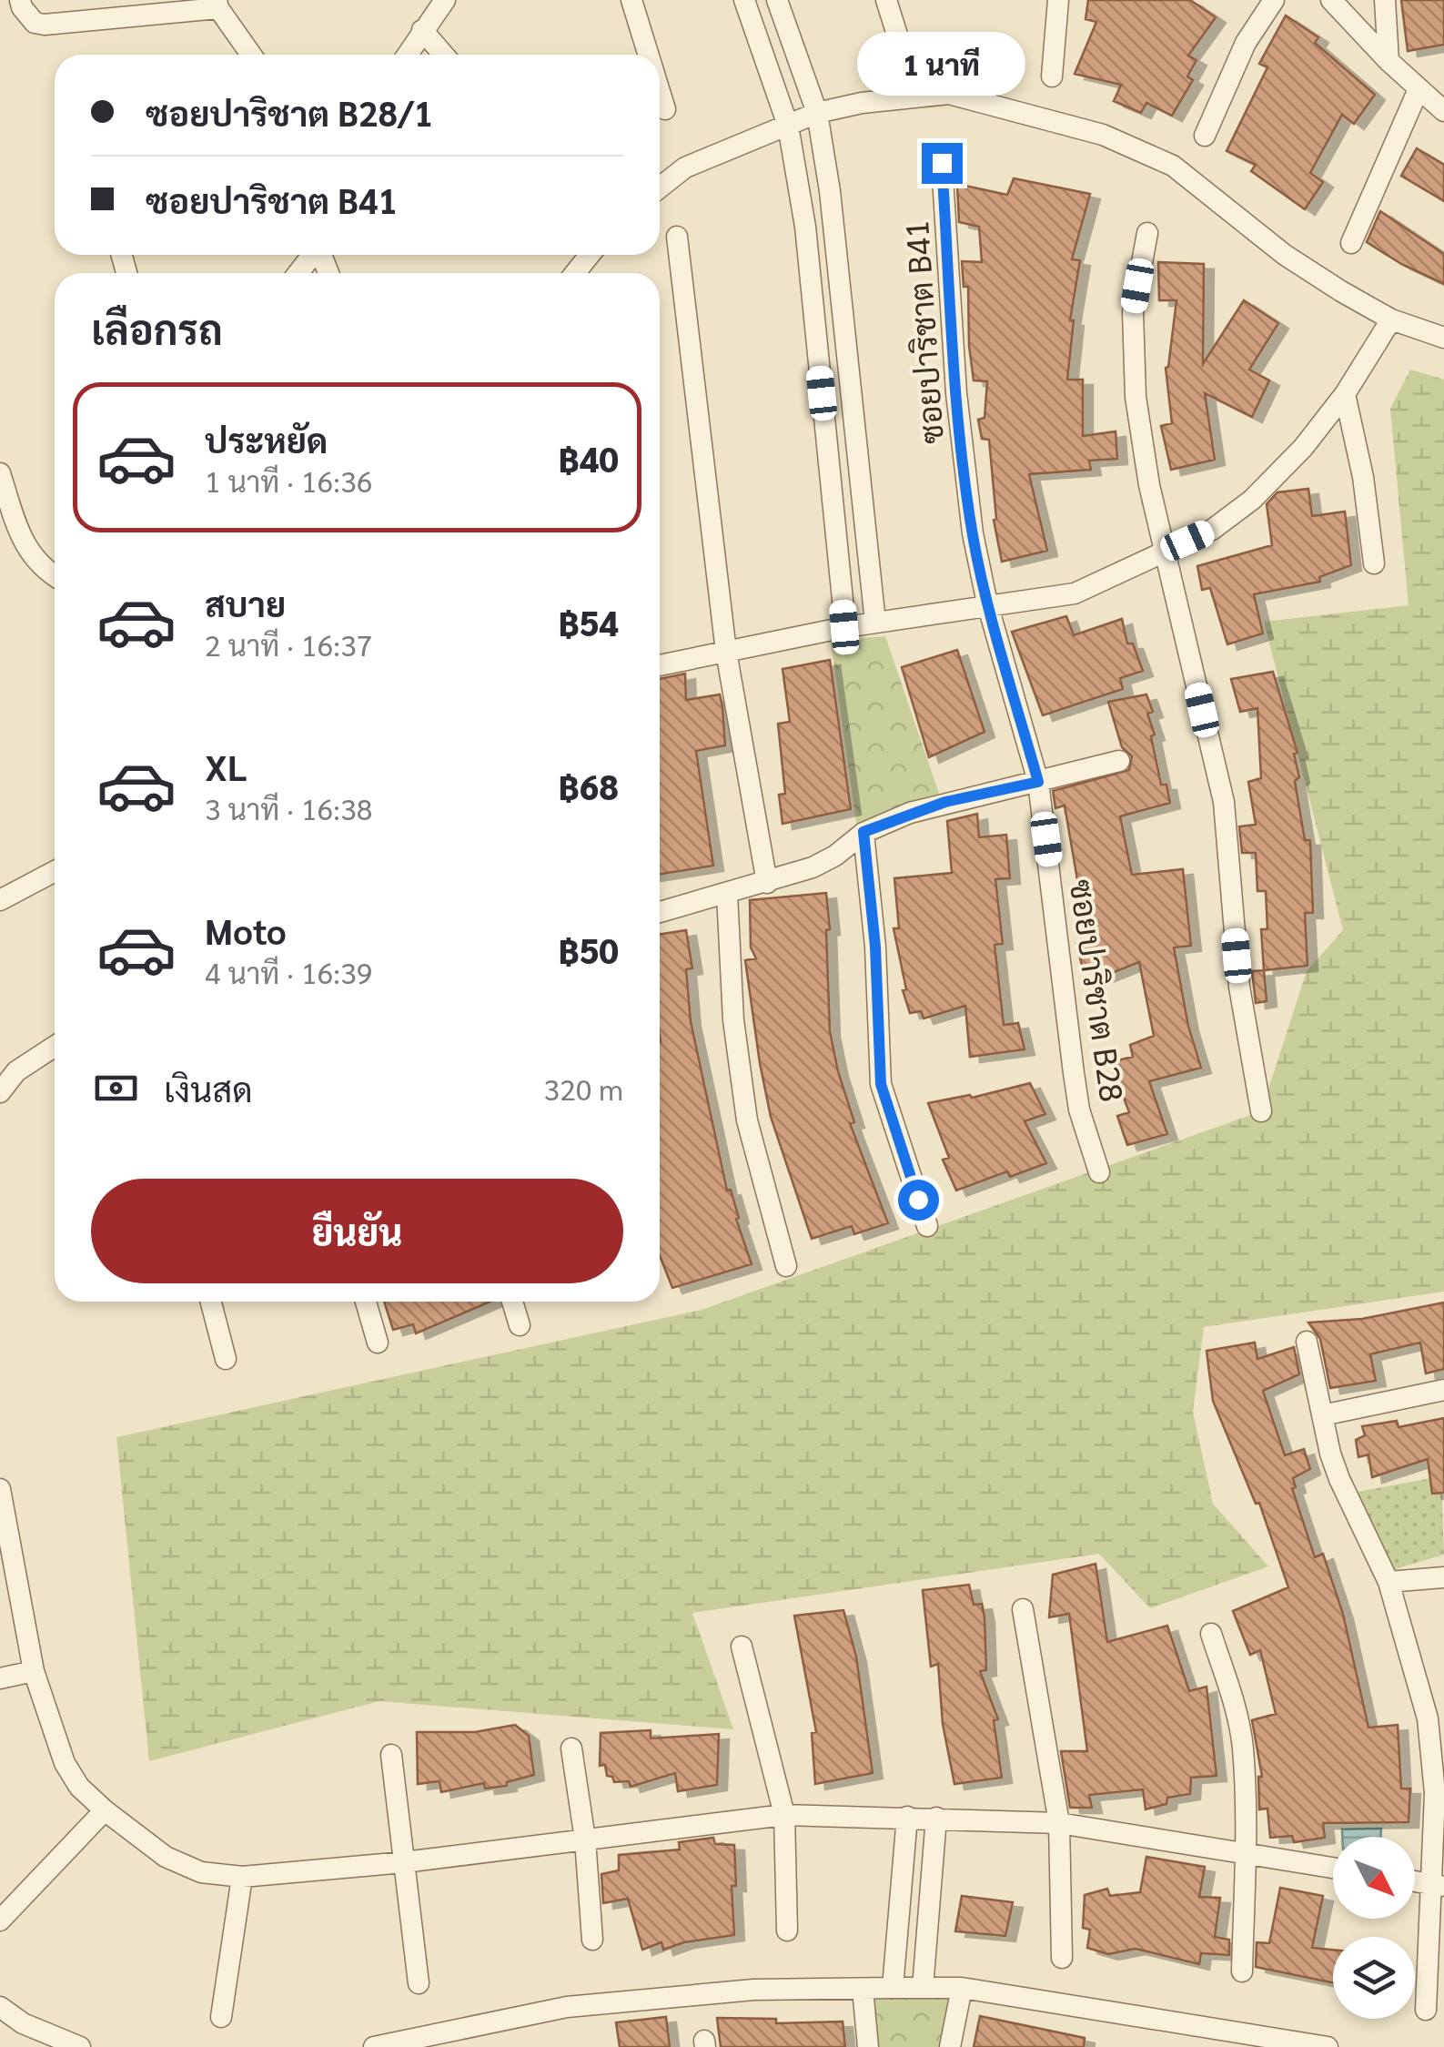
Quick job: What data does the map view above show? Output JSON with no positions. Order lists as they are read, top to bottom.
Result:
{
  "streets": {
    "street": ["ซอยปาริชาต B41", "ซอยปาริชาต B28"]
  },
  "crossings": [
    ["ซอยปาริชาต B41", "ซอยปาริชาต B28"]
  ],
  "north": "bottom right",
  "page": {
    "bubble": "1 นาที",
    "banner": ["ซอยปาริชาต B28/1", "ซอยปาริชาต B41"],
    "heading": "เลือกรถ",
    "list": [
      {
        "name": "ประหยัด",
        "note": "1 นาที · 16:36",
        "value": "฿40"
      },
      {
        "name": "สบาย",
        "note": "2 นาที · 16:37",
        "value": "฿54"
      },
      {
        "name": "XL",
        "note": "3 นาที · 16:38",
        "value": "฿68"
      },
      {
        "name": "Moto",
        "note": "4 นาที · 16:39",
        "value": "฿50"
      }
    ],
    "pay": ["เงินสด", "320 m"],
    "buttons": "ยืนยัน"
  }
}
